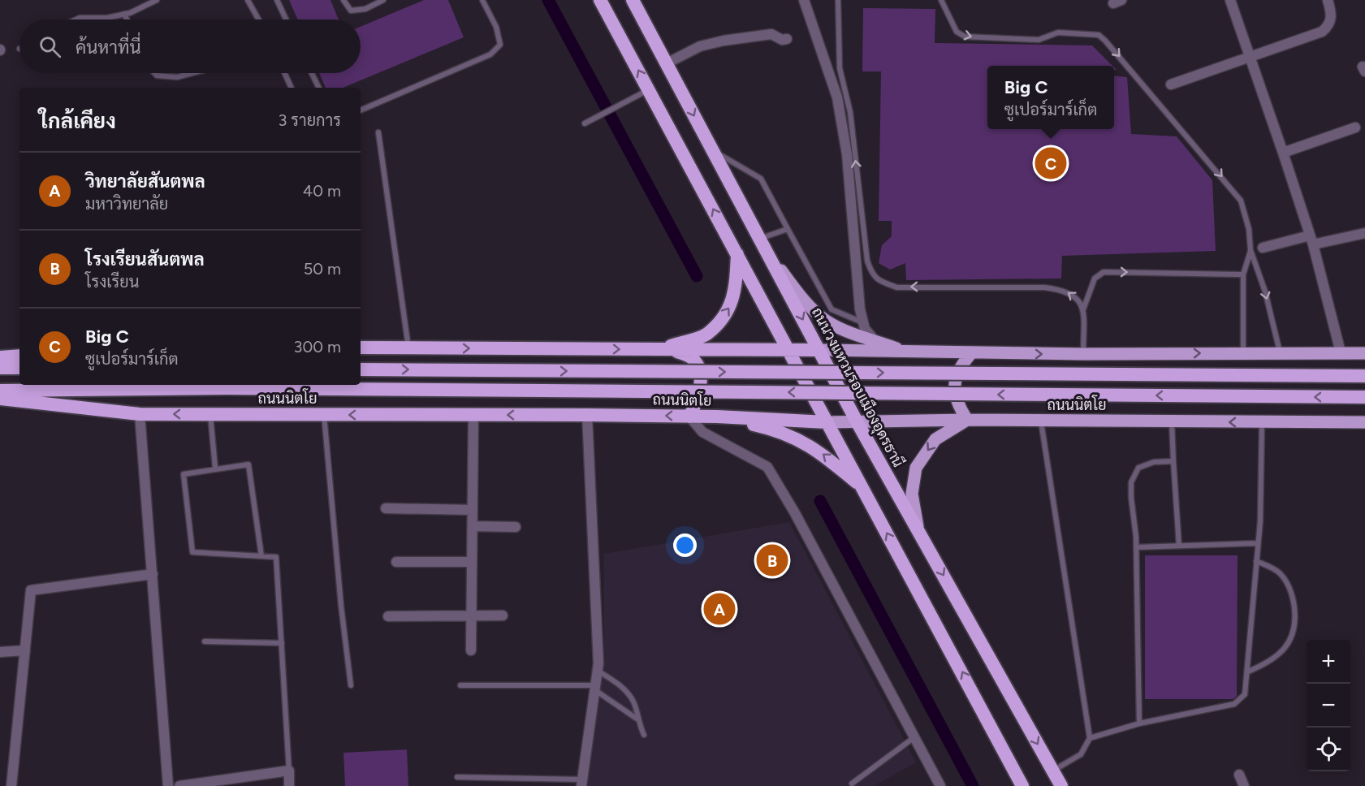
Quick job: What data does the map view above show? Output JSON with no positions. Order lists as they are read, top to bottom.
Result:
{
  "streets": {
    "highway": ["ถนนวงแหวนรอบเมืองอุดรธานี", "ถนนนิตโย"]
  },
  "crossings": [
    ["ถนนวงแหวนรอบเมืองอุดรธานี", "ถนนนิตโย"]
  ],
  "page": {
    "search": "ค้นหาที่นี่",
    "popup": ["Big C", "ซูเปอร์มาร์เก็ต"],
    "heading": ["ใกล้เคียง", "3 รายการ"],
    "pins": ["C", "B", "A"],
    "list": [
      {
        "mark": "A",
        "name": "วิทยาลัยสันตพล",
        "note": "มหาวิทยาลัย",
        "value": "40 m"
      },
      {
        "mark": "B",
        "name": "โรงเรียนสันตพล",
        "note": "โรงเรียน",
        "value": "50 m"
      },
      {
        "mark": "C",
        "name": "Big C",
        "note": "ซูเปอร์มาร์เก็ต",
        "value": "300 m"
      }
    ],
    "map_buttons": ["+", "−"]
  }
}
